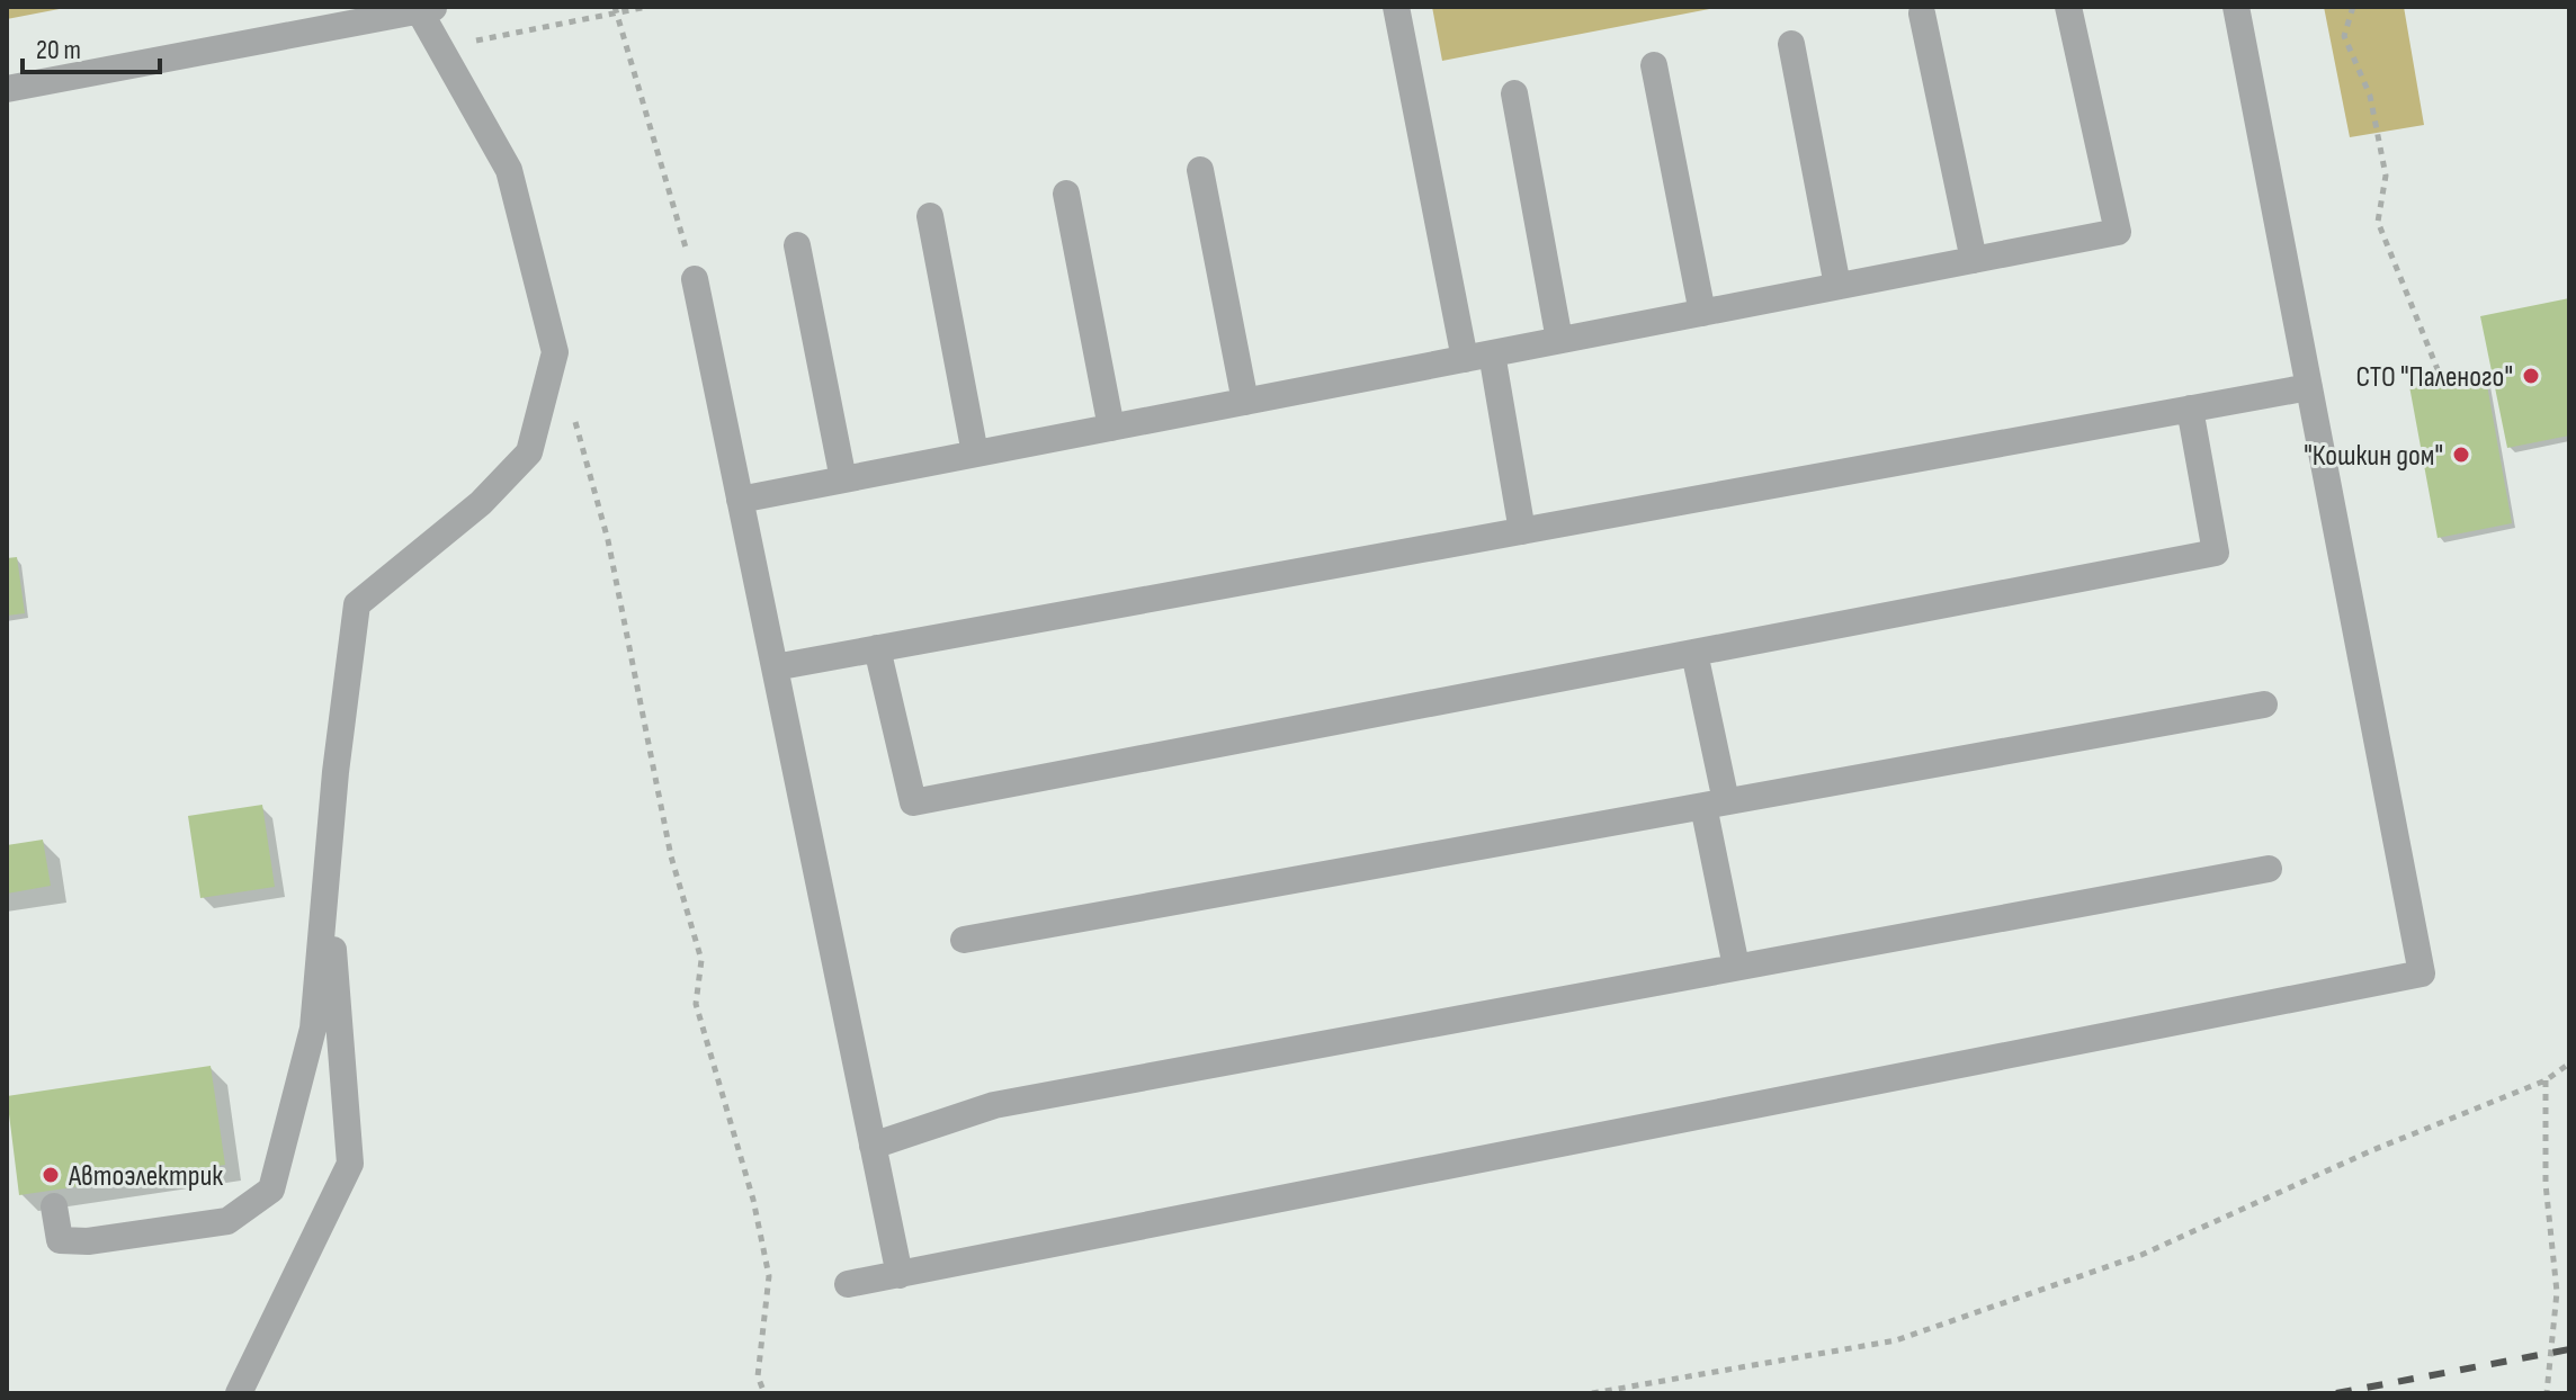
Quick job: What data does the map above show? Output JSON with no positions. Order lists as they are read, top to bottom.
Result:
{
  "places": ["СТО \"Паленого\"", "\"Кошкин дом\"", "Автоэлектрик"],
  "scale_bar": "20 m"
}
